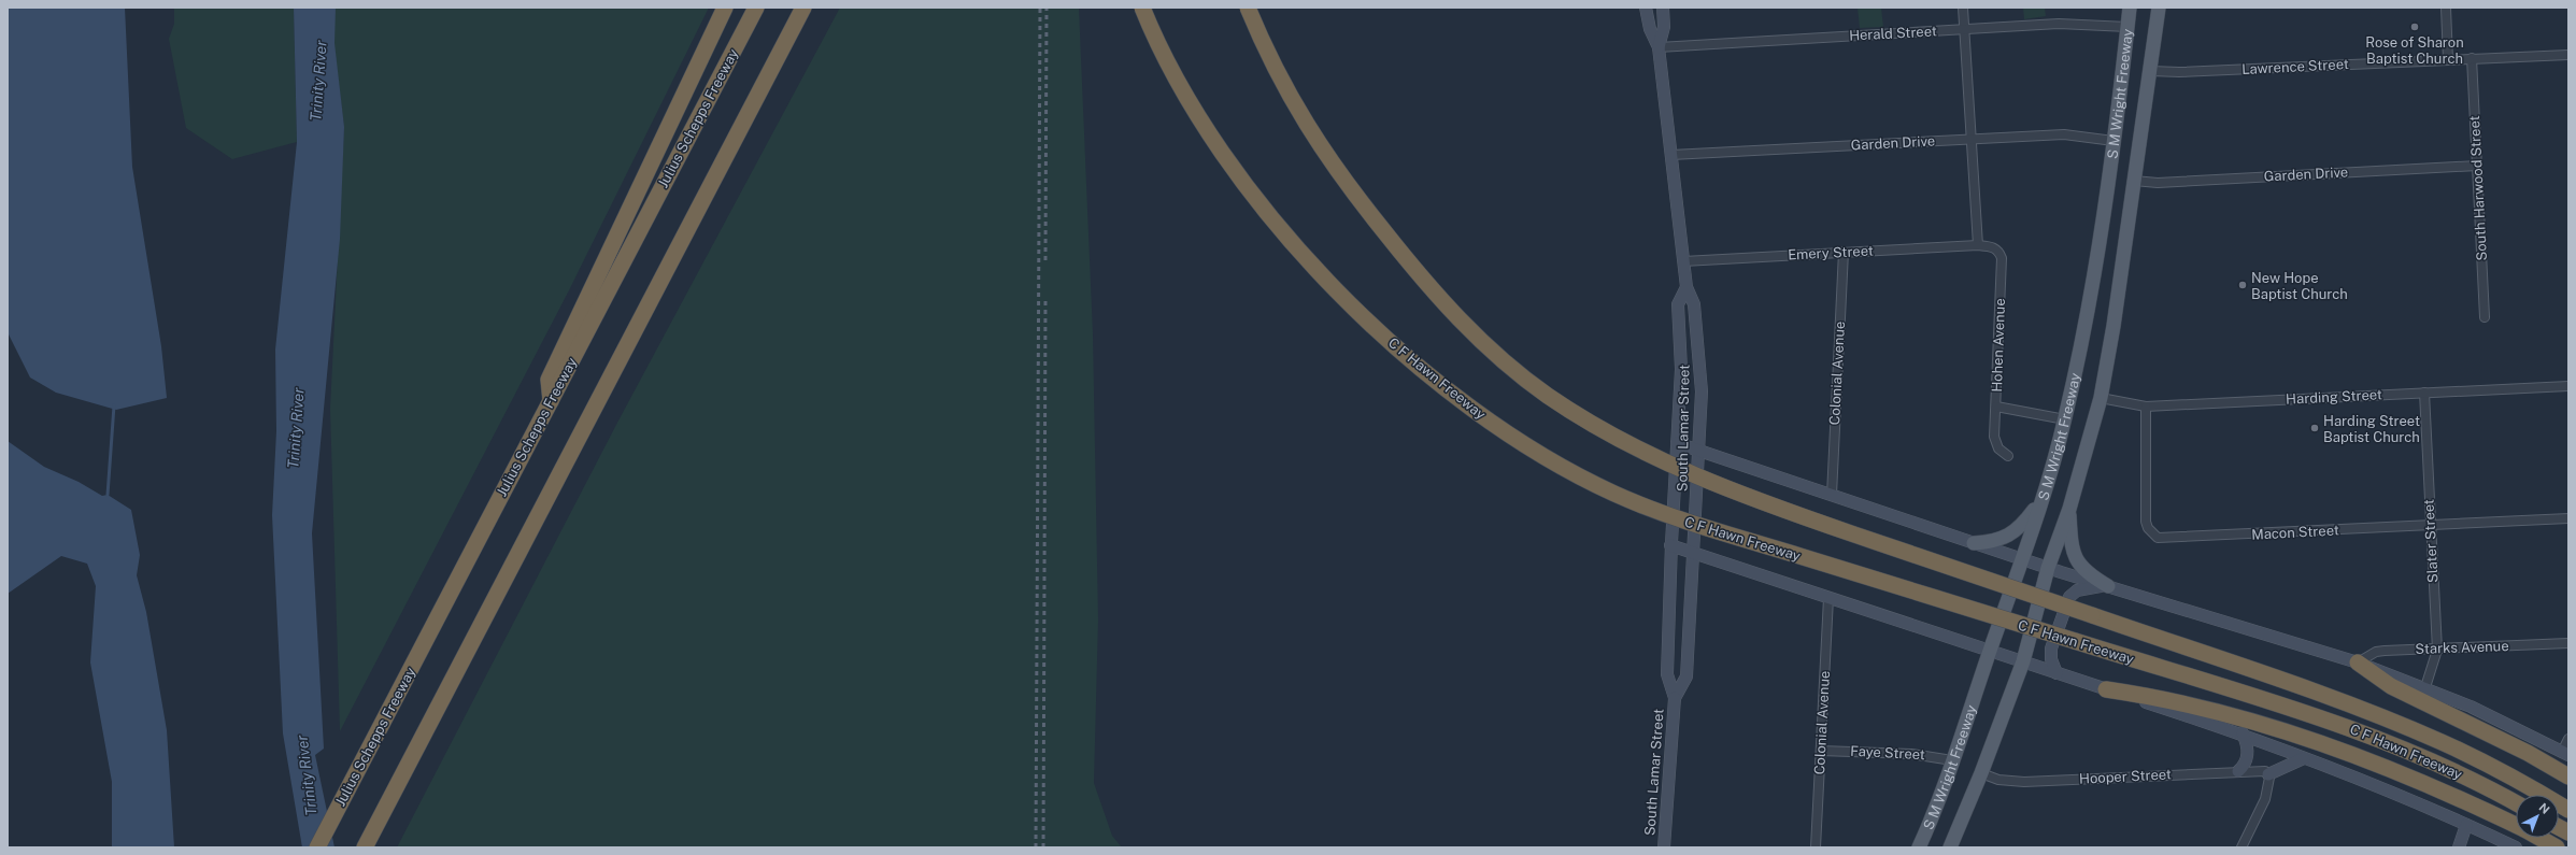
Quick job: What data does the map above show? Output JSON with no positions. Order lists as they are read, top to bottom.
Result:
{
  "streets": {
    "highway": ["Julius Schepps Freeway", "C F Hawn Freeway"],
    "main road": ["S M Wright Freeway", "South Lamar Street"],
    "street": [
      "Herald Street",
      "Lawrence Street",
      "Garden Drive",
      "South Harwood Street",
      "Emery Street",
      "Hohen Avenue",
      "Colonial Avenue",
      "Harding Street",
      "Macon Street",
      "Slater Street",
      "Starks Avenue",
      "Faye Street",
      "Hooper Street"
    ]
  },
  "crossings": [
    ["Herald Street", "S M Wright Freeway"],
    ["Herald Street", "South Lamar Street"],
    ["Lawrence Street", "S M Wright Freeway"],
    ["Lawrence Street", "South Harwood Street"],
    ["S M Wright Freeway", "Garden Drive"],
    ["S M Wright Freeway", "C F Hawn Freeway"],
    ["S M Wright Freeway", "Harding Street"],
    ["S M Wright Freeway", "Faye Street"],
    ["S M Wright Freeway", "Hooper Street"],
    ["Garden Drive", "South Harwood Street"],
    ["Garden Drive", "South Lamar Street"],
    ["Emery Street", "Hohen Avenue"],
    ["Emery Street", "Colonial Avenue"],
    ["Emery Street", "South Lamar Street"],
    ["Colonial Avenue", "C F Hawn Freeway"],
    ["Colonial Avenue", "Faye Street"],
    ["C F Hawn Freeway", "South Lamar Street"],
    ["Harding Street", "Macon Street"],
    ["Harding Street", "Slater Street"],
    ["Macon Street", "Slater Street"],
    ["Slater Street", "Starks Avenue"]
  ],
  "water": ["Trinity River"],
  "places": ["Rose of Sharon Baptist Church", "New Hope Baptist Church", "Harding Street Baptist Church"],
  "north": "top right"
}
